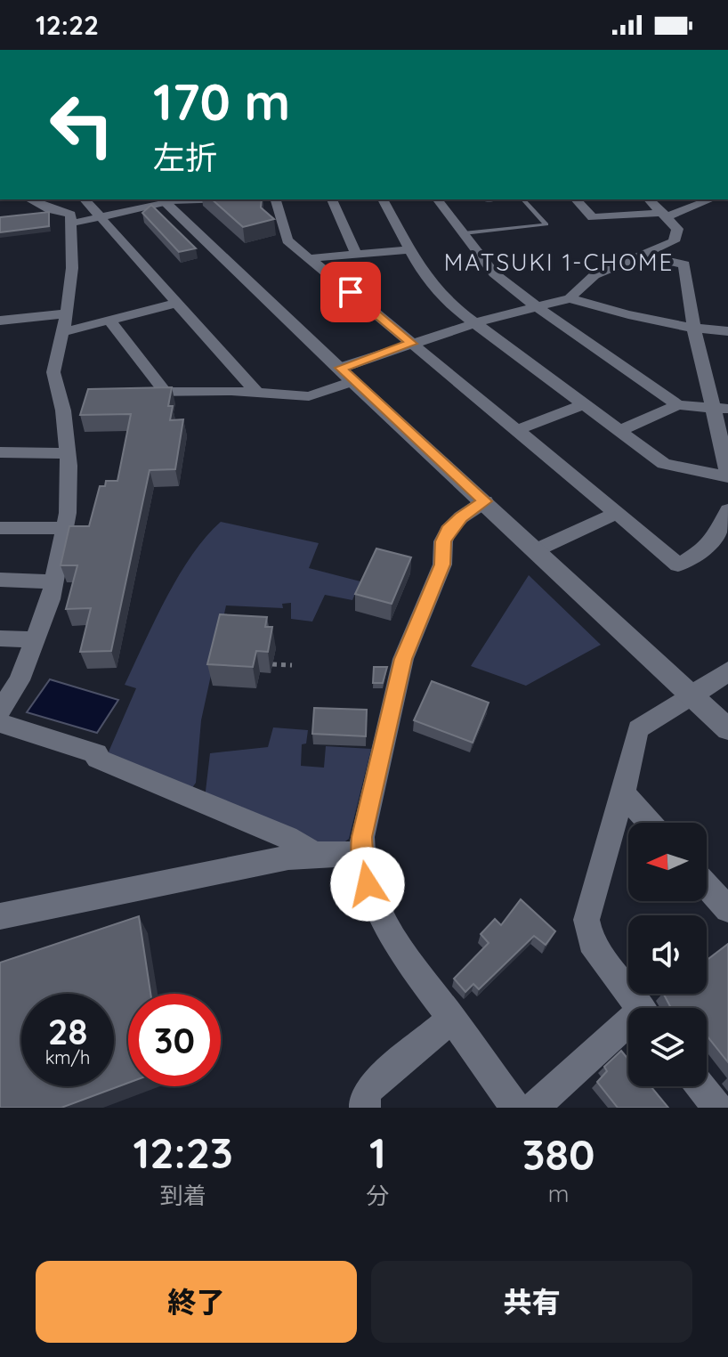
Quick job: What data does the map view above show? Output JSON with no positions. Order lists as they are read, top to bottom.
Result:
{
  "districts": ["MATSUKI 1-CHOME"],
  "north": "left",
  "page": {
    "status": "12:22",
    "turn": ["170 m", "左折"],
    "speed": "28 km/h",
    "limit": "30",
    "eta": [
      "12:23",
      "到着",
      "1",
      "分",
      "380",
      "m"
    ],
    "buttons": ["終了", "共有"]
  }
}
